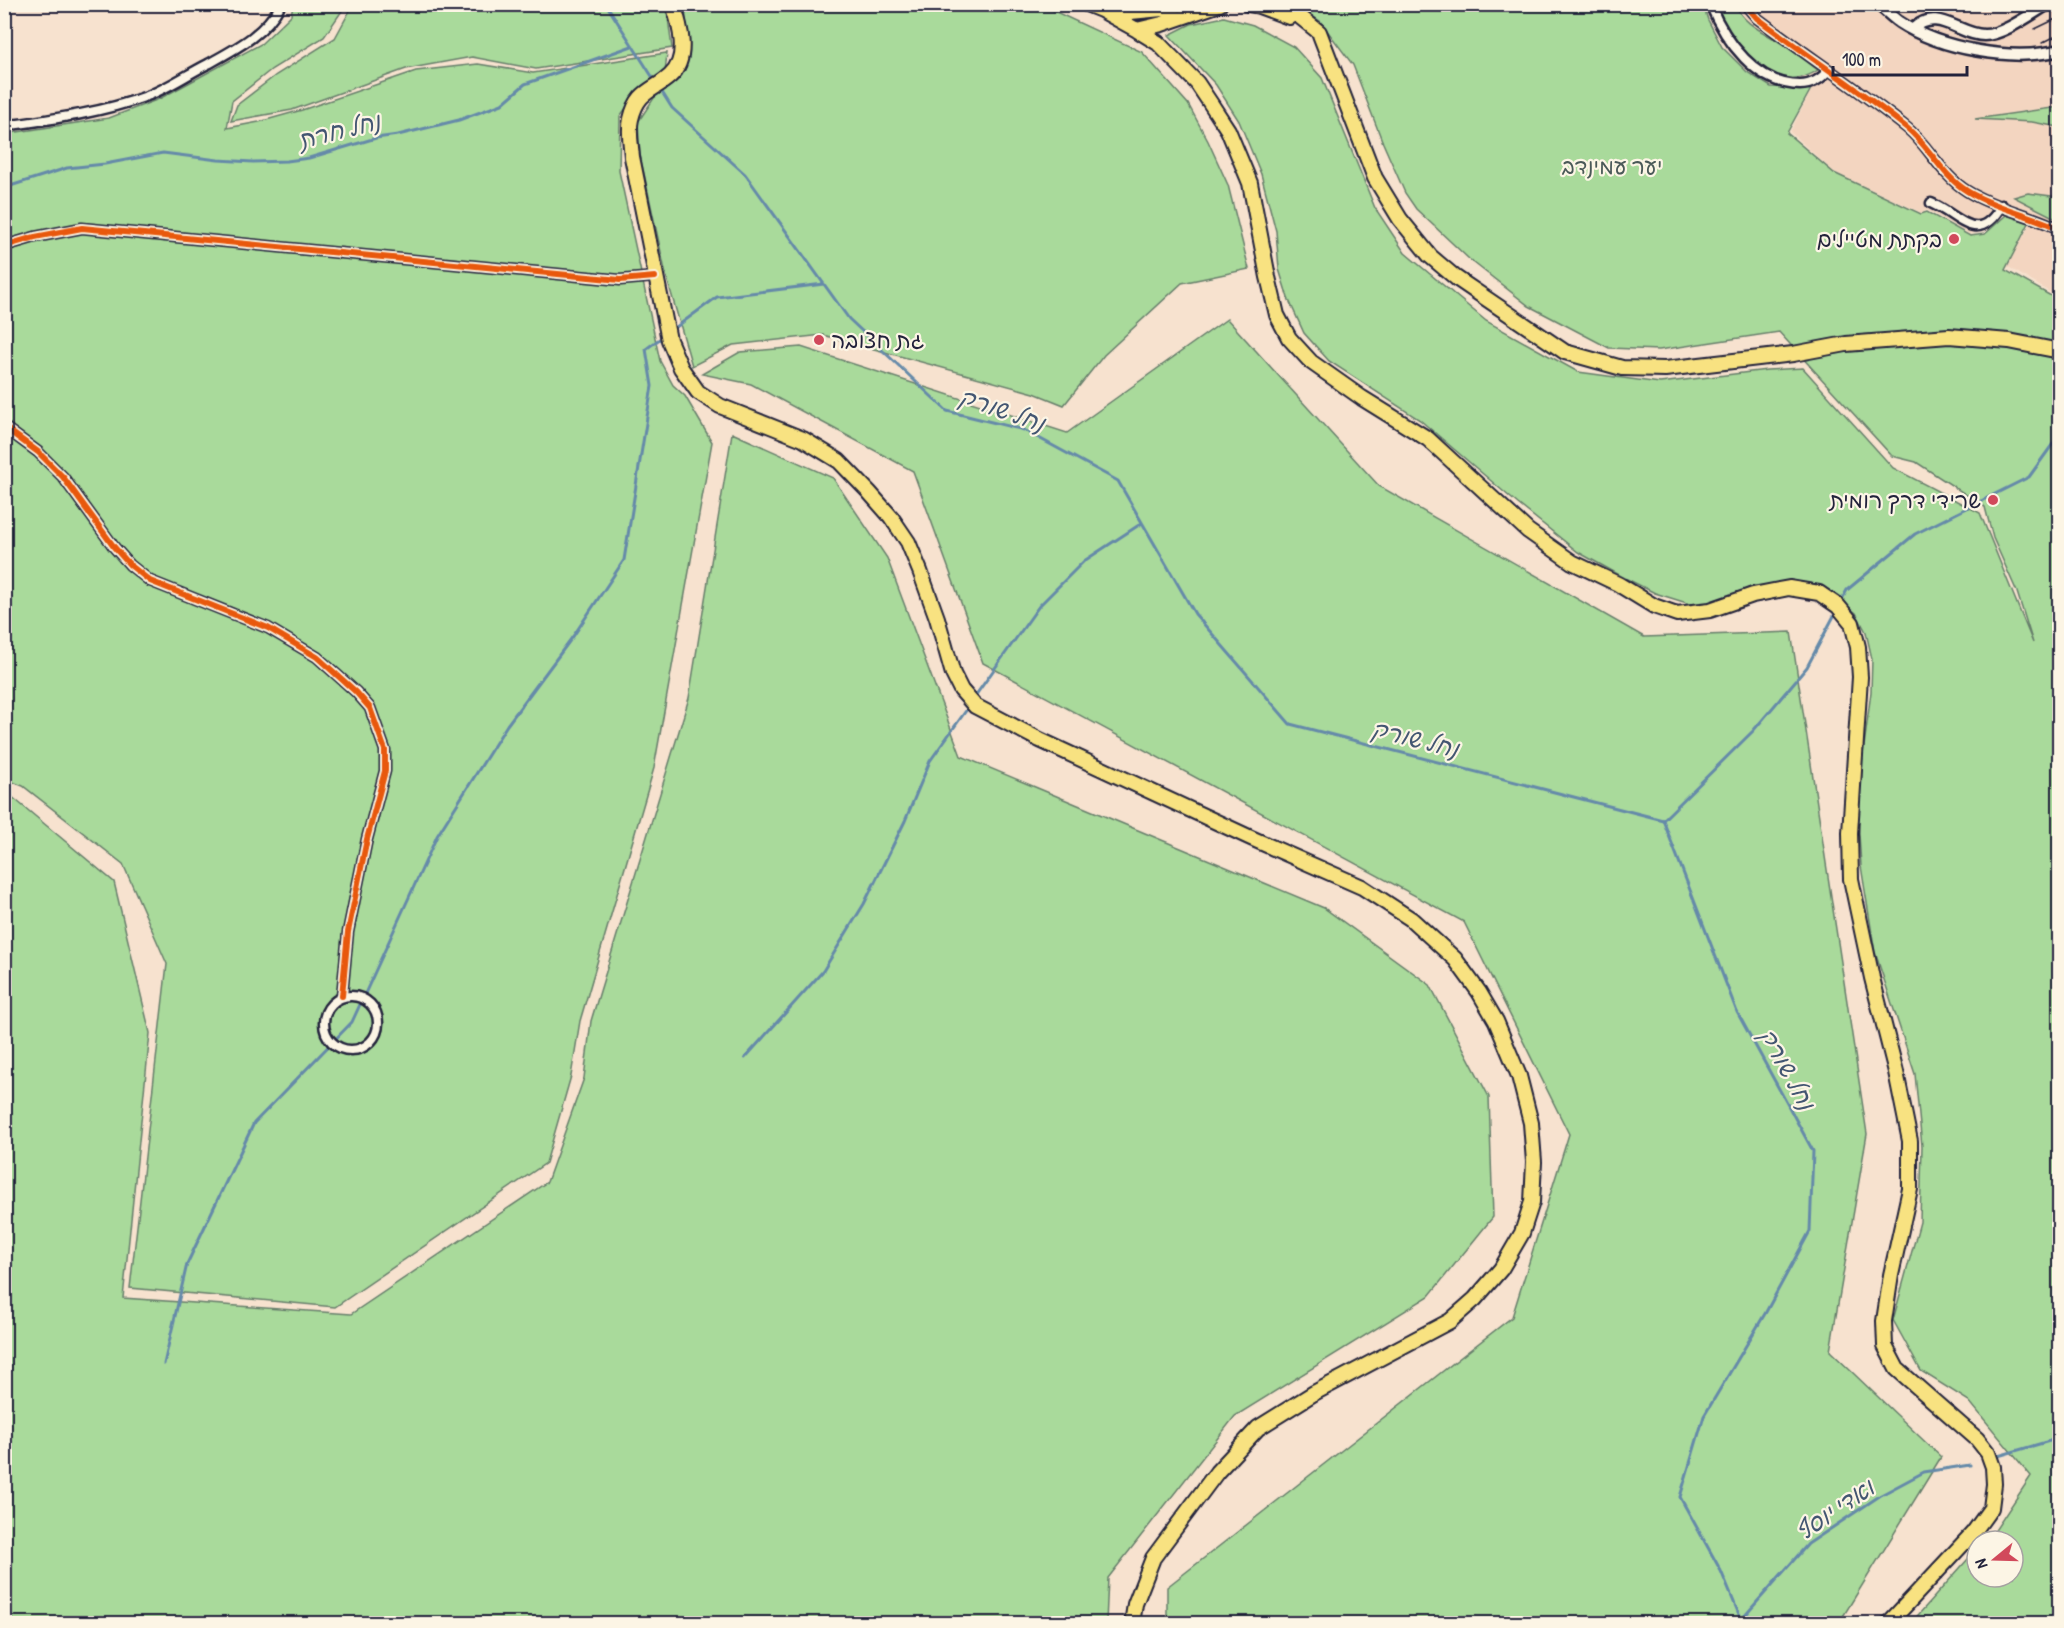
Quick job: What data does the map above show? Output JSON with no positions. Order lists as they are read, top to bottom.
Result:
{
  "water": ["נחל חרת", "נחל שורק", "ואדי יוסף"],
  "parks": ["יער עמינדב"],
  "places": ["בקתת מטיילים", "גת חצובה", "שרידי דרך רומית"],
  "scale_bar": "100 m",
  "north": "left"
}
